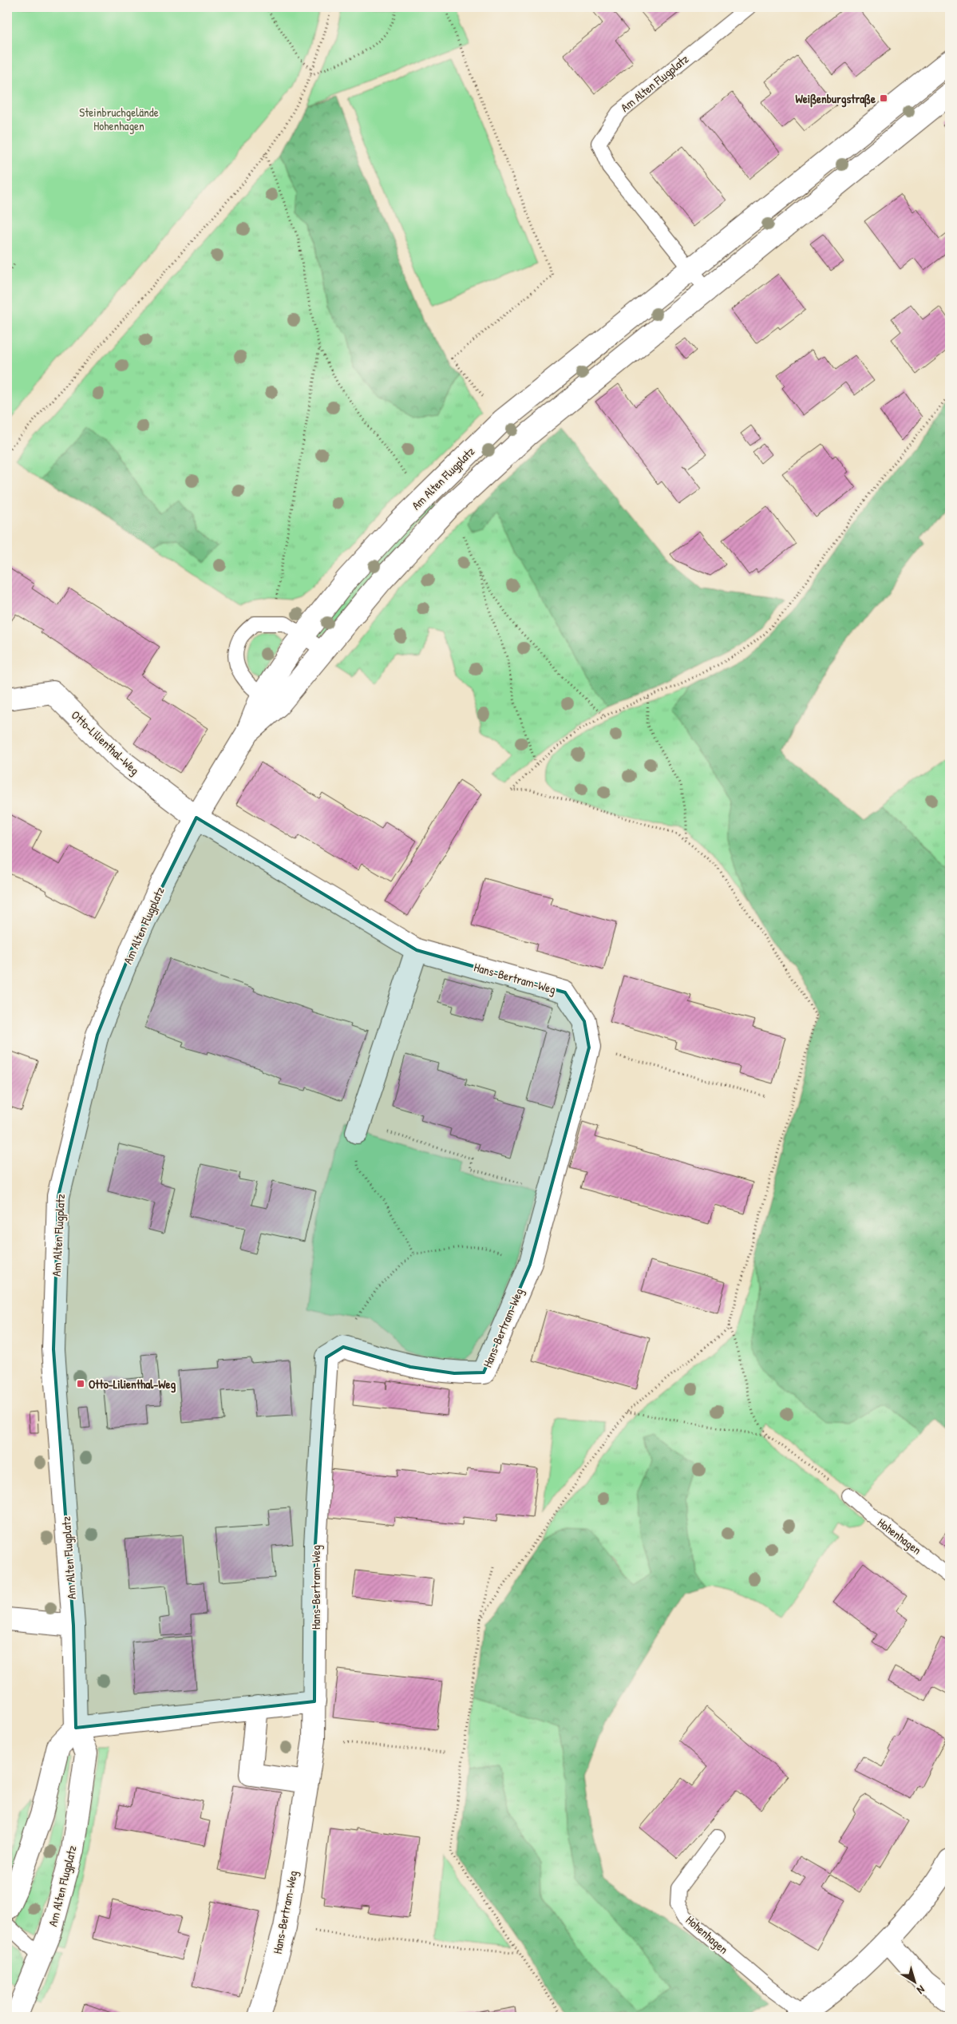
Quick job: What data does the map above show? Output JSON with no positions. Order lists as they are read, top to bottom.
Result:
{
  "streets": {
    "street": [
      "Am Alten Flugplatz",
      "Otto-Lilienthal-Weg",
      "Hans-Bertram-Weg",
      "Hohenhagen"
    ]
  },
  "crossings": [
    ["Am Alten Flugplatz", "Otto-Lilienthal-Weg"],
    ["Am Alten Flugplatz", "Hans-Bertram-Weg"],
    ["Otto-Lilienthal-Weg", "Hans-Bertram-Weg"]
  ],
  "parks": ["Steinbruchgelände Hohenhagen"],
  "places": {
    "transit": ["Weißenburgstraße", "Otto-Lilienthal-Weg"]
  },
  "north": "bottom right"
}
